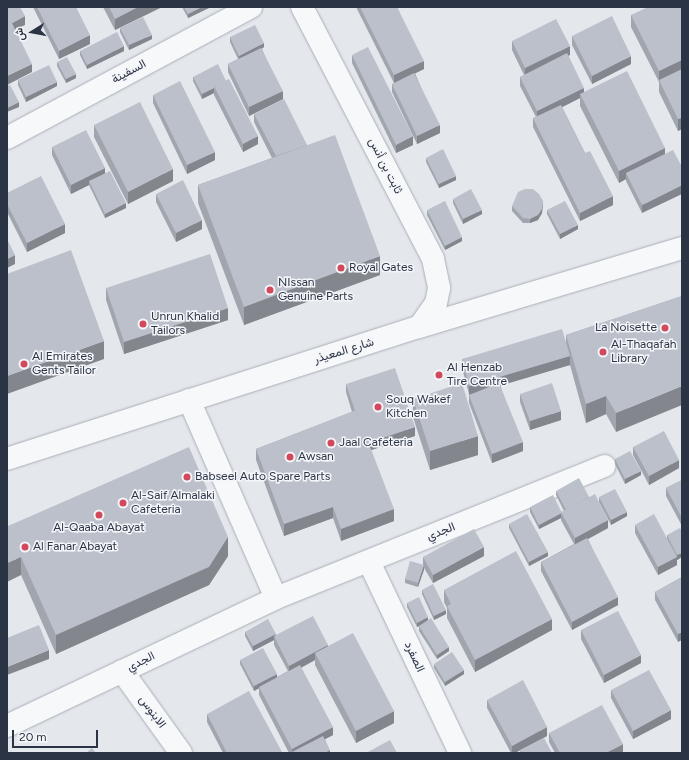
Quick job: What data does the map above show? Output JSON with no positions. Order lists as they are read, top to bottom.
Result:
{
  "streets": {
    "street": [
      "السفينة",
      "ثابت بن أنس",
      "شارع المعيذر",
      "الجدي",
      "الصفرد",
      "الابنوس"
    ]
  },
  "crossings": [
    ["ثابت بن أنس", "شارع المعيذر"],
    ["الجدي", "الصفرد"],
    ["الجدي", "الابنوس"]
  ],
  "places": [
    "Royal Gates",
    "NIssan Genuine Parts",
    "Unrun Khalid Tailors",
    "La Noisette",
    "Al-Thaqafah Library",
    "Al Emirates Gents Tailor",
    "Al Henzab Tire Centre",
    "Souq Wakef Kitchen",
    "Jaal Cafeteria",
    "Awsan",
    "Babseel Auto Spare Parts",
    "Al-Saif Almalaki Cafeteria",
    "Al-Qaaba Abayat",
    "Al Fanar Abayat"
  ],
  "scale_bar": "20 m",
  "north": "left"
}
